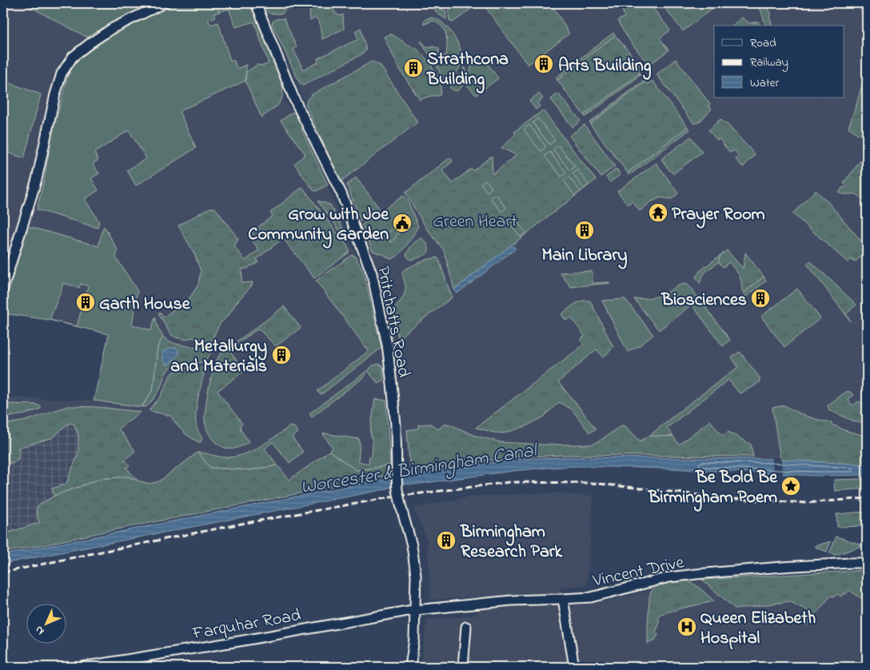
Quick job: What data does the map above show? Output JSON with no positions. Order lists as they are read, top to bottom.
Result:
{
  "streets": {
    "street": ["Pritchatts Road", "Vincent Drive", "Farquhar Road"]
  },
  "crossings": [
    ["Pritchatts Road", "Vincent Drive"],
    ["Pritchatts Road", "Farquhar Road"],
    ["Vincent Drive", "Farquhar Road"]
  ],
  "water": ["Worcester & Birmingham Canal"],
  "parks": ["Green Heart"],
  "places": {
    "building": [
      "Arts Building",
      "Strathcona Building",
      "Main Library",
      "Biosciences",
      "Garth House",
      "Metallurgy and Materials",
      "Birmingham Research Park"
    ],
    "temple": ["Prayer Room"],
    "public building": ["Grow with Joe Community Garden"],
    "place": ["Be Bold Be Birmingham Poem"],
    "hospital": ["Queen Elizabeth Hospital"]
  },
  "legend": ["Road", "Railway", "Water"],
  "north": "bottom left"
}
